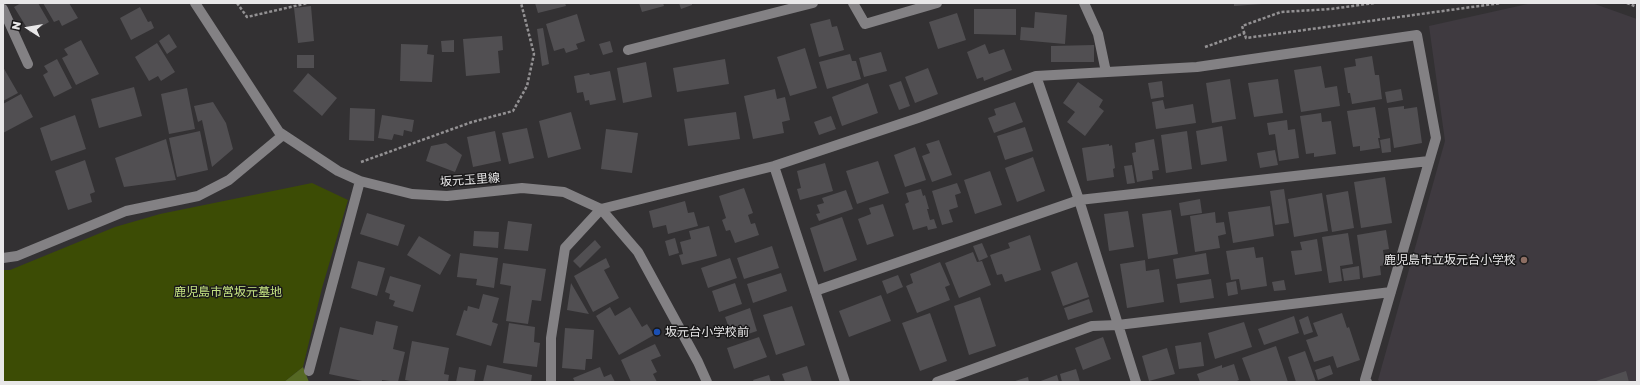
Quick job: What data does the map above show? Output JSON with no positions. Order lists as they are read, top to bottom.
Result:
{
  "streets": {
    "street": ["坂元玉里線"]
  },
  "parks": ["鹿児島市営坂元墓地"],
  "places": ["鹿児島市立坂元台小学校", "坂元台小学校前"],
  "north": "left"
}
